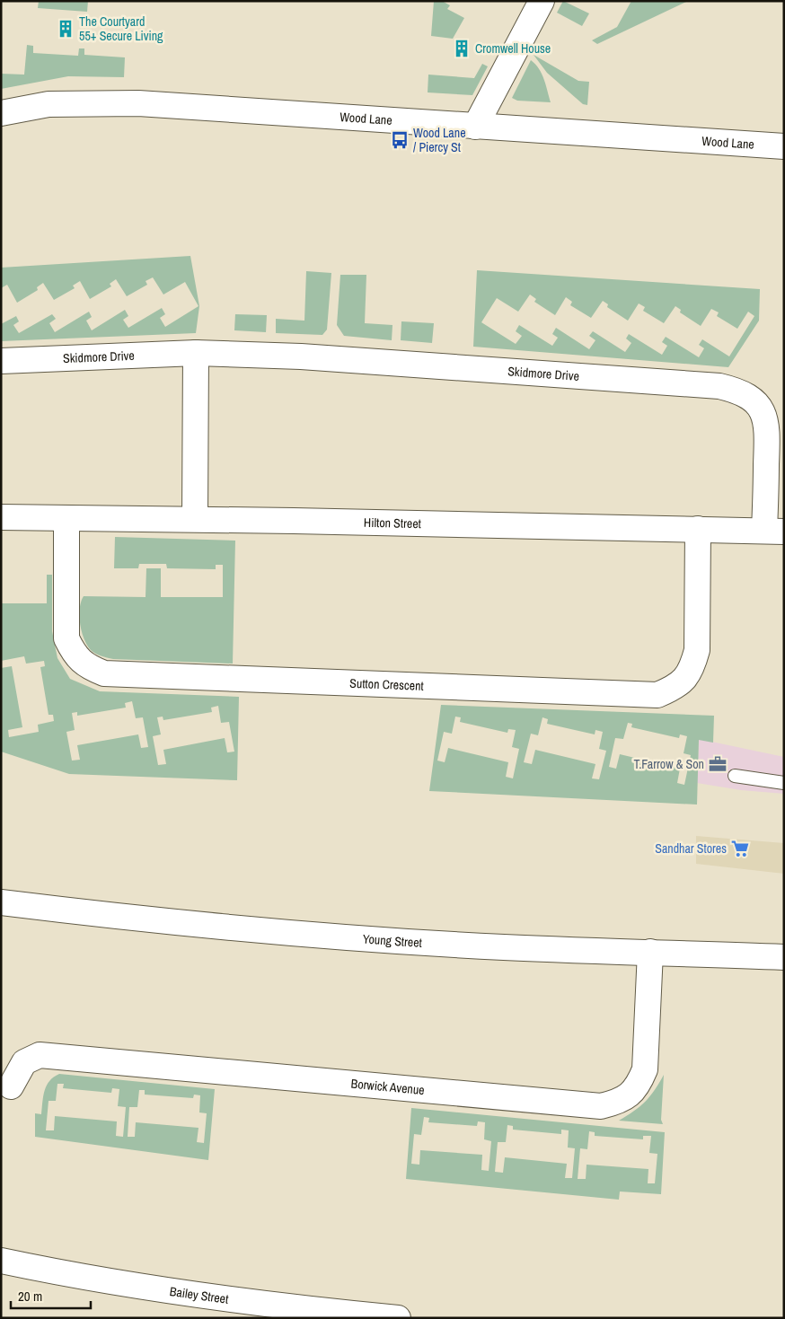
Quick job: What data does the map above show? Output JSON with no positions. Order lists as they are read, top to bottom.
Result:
{
  "streets": {
    "street": [
      "Wood Lane",
      "Skidmore Drive",
      "Hilton Street",
      "Sutton Crescent",
      "Young Street",
      "Borwick Avenue",
      "Bailey Street"
    ]
  },
  "crossings": [
    ["Skidmore Drive", "Hilton Street"],
    ["Hilton Street", "Sutton Crescent"],
    ["Young Street", "Borwick Avenue"]
  ],
  "places": {
    "building": ["The Courtyard 55+ Secure Living", "Cromwell House"],
    "bus stop": ["Wood Lane / Piercy St"],
    "office": ["T.Farrow & Son"],
    "supermarket": ["Sandhar Stores"]
  },
  "scale_bar": "20 m"
}
